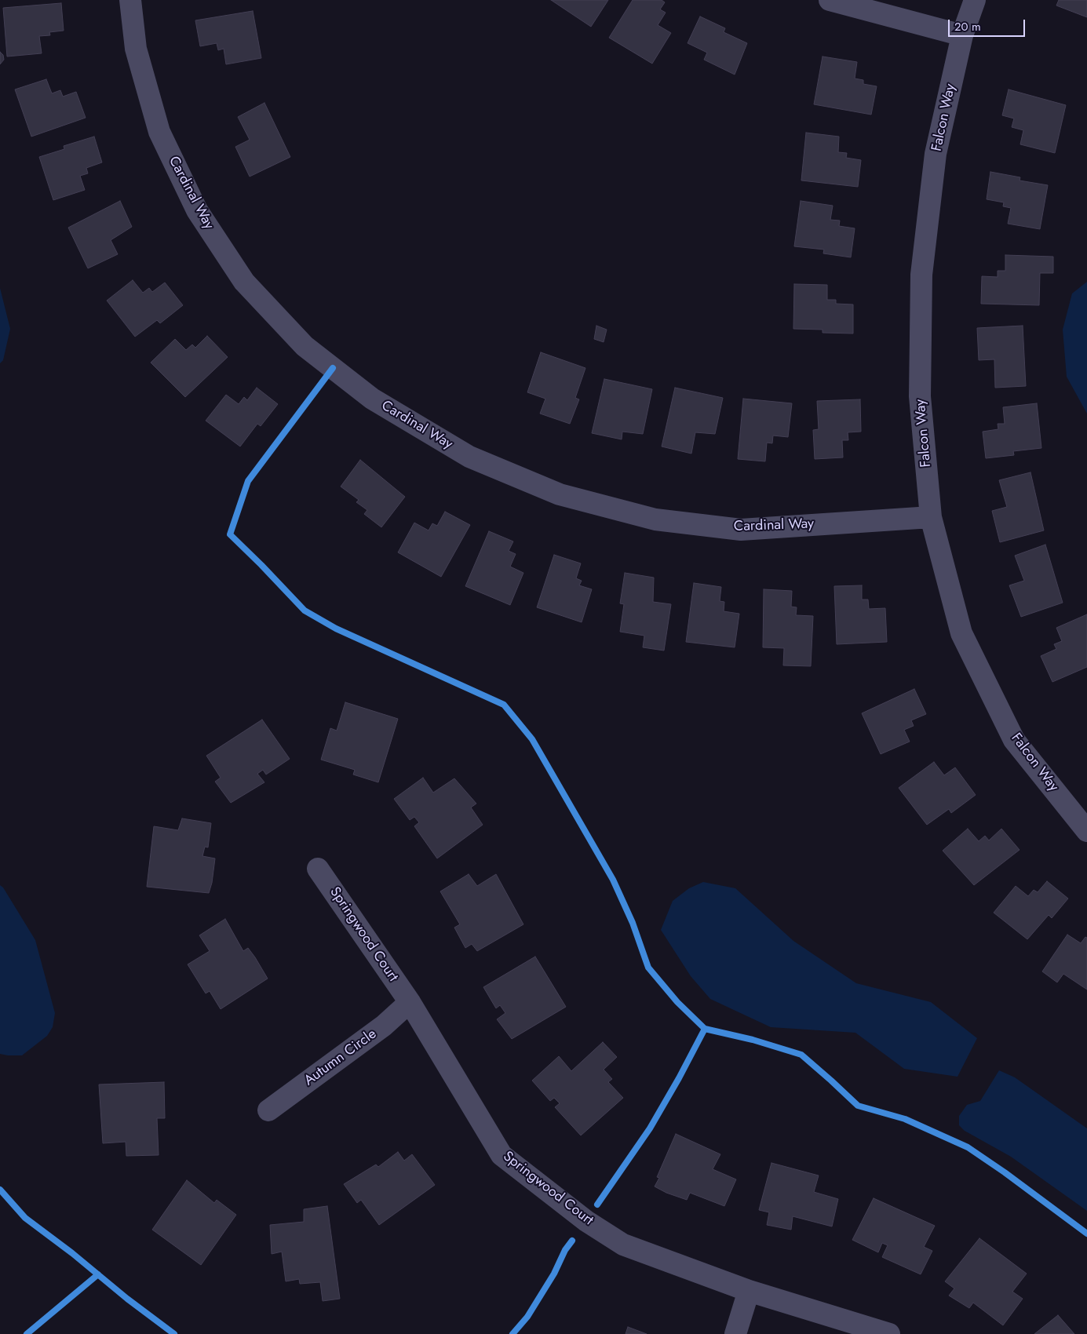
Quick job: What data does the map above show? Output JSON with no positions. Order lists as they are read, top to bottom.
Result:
{
  "streets": {
    "street": [
      "Falcon Way",
      "Cardinal Way",
      "Springwood Court",
      "Autumn Circle"
    ]
  },
  "crossings": [
    ["Falcon Way", "Cardinal Way"],
    ["Springwood Court", "Autumn Circle"]
  ],
  "scale_bar": "20 m"
}
